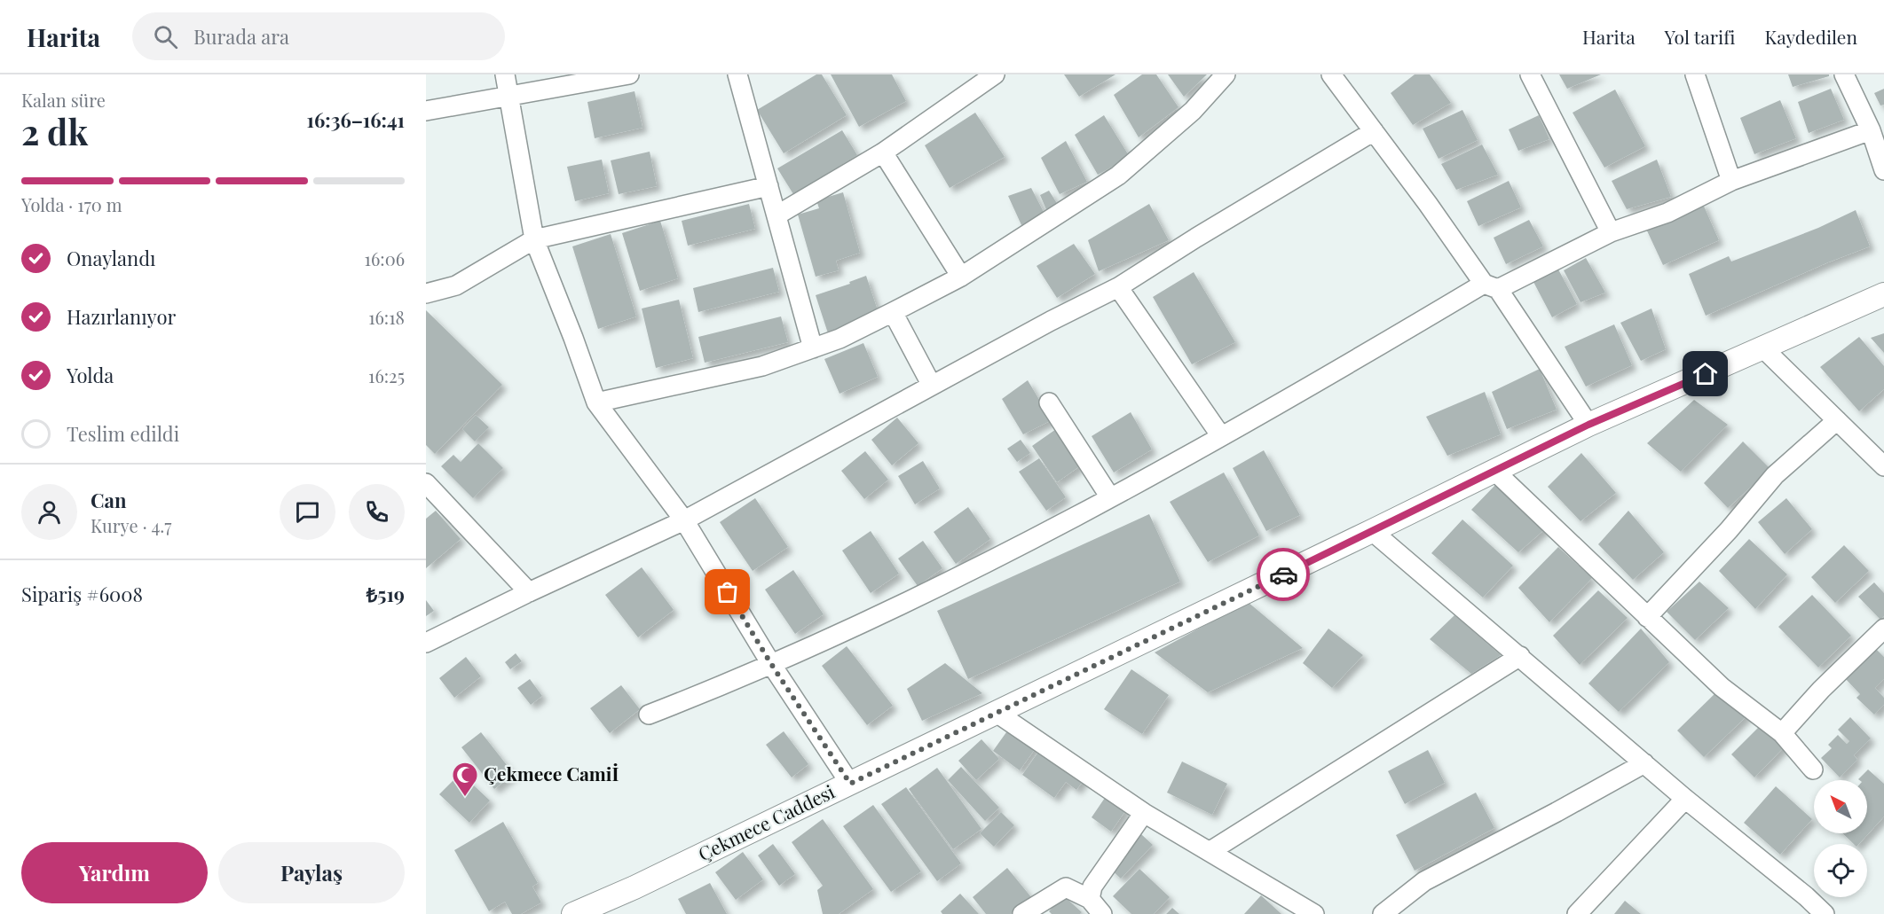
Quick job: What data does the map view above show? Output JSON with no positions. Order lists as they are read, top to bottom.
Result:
{
  "streets": {
    "main road": ["Çekmece Caddesi"]
  },
  "places": {
    "mosque": ["Çekmece Camiİ"]
  },
  "north": "top left",
  "page": {
    "header": "Harita",
    "search": "Burada ara",
    "nav": ["Harita", "Yol tarifi", "Kaydedilen"],
    "heading": ["2 dk", "Kalan süre", "16:36–16:41"],
    "panel": [
      "Can",
      "Kurye · 4.7",
      "Sipariş #6008",
      "₺519"
    ],
    "bar": "Yolda · 170 m",
    "list": [
      ["Onaylandı", "16:06"],
      ["Hazırlanıyor", "16:18"],
      ["Yolda", "16:25"],
      "Teslim edildi"
    ],
    "buttons": ["Yardım", "Paylaş"]
  }
}
